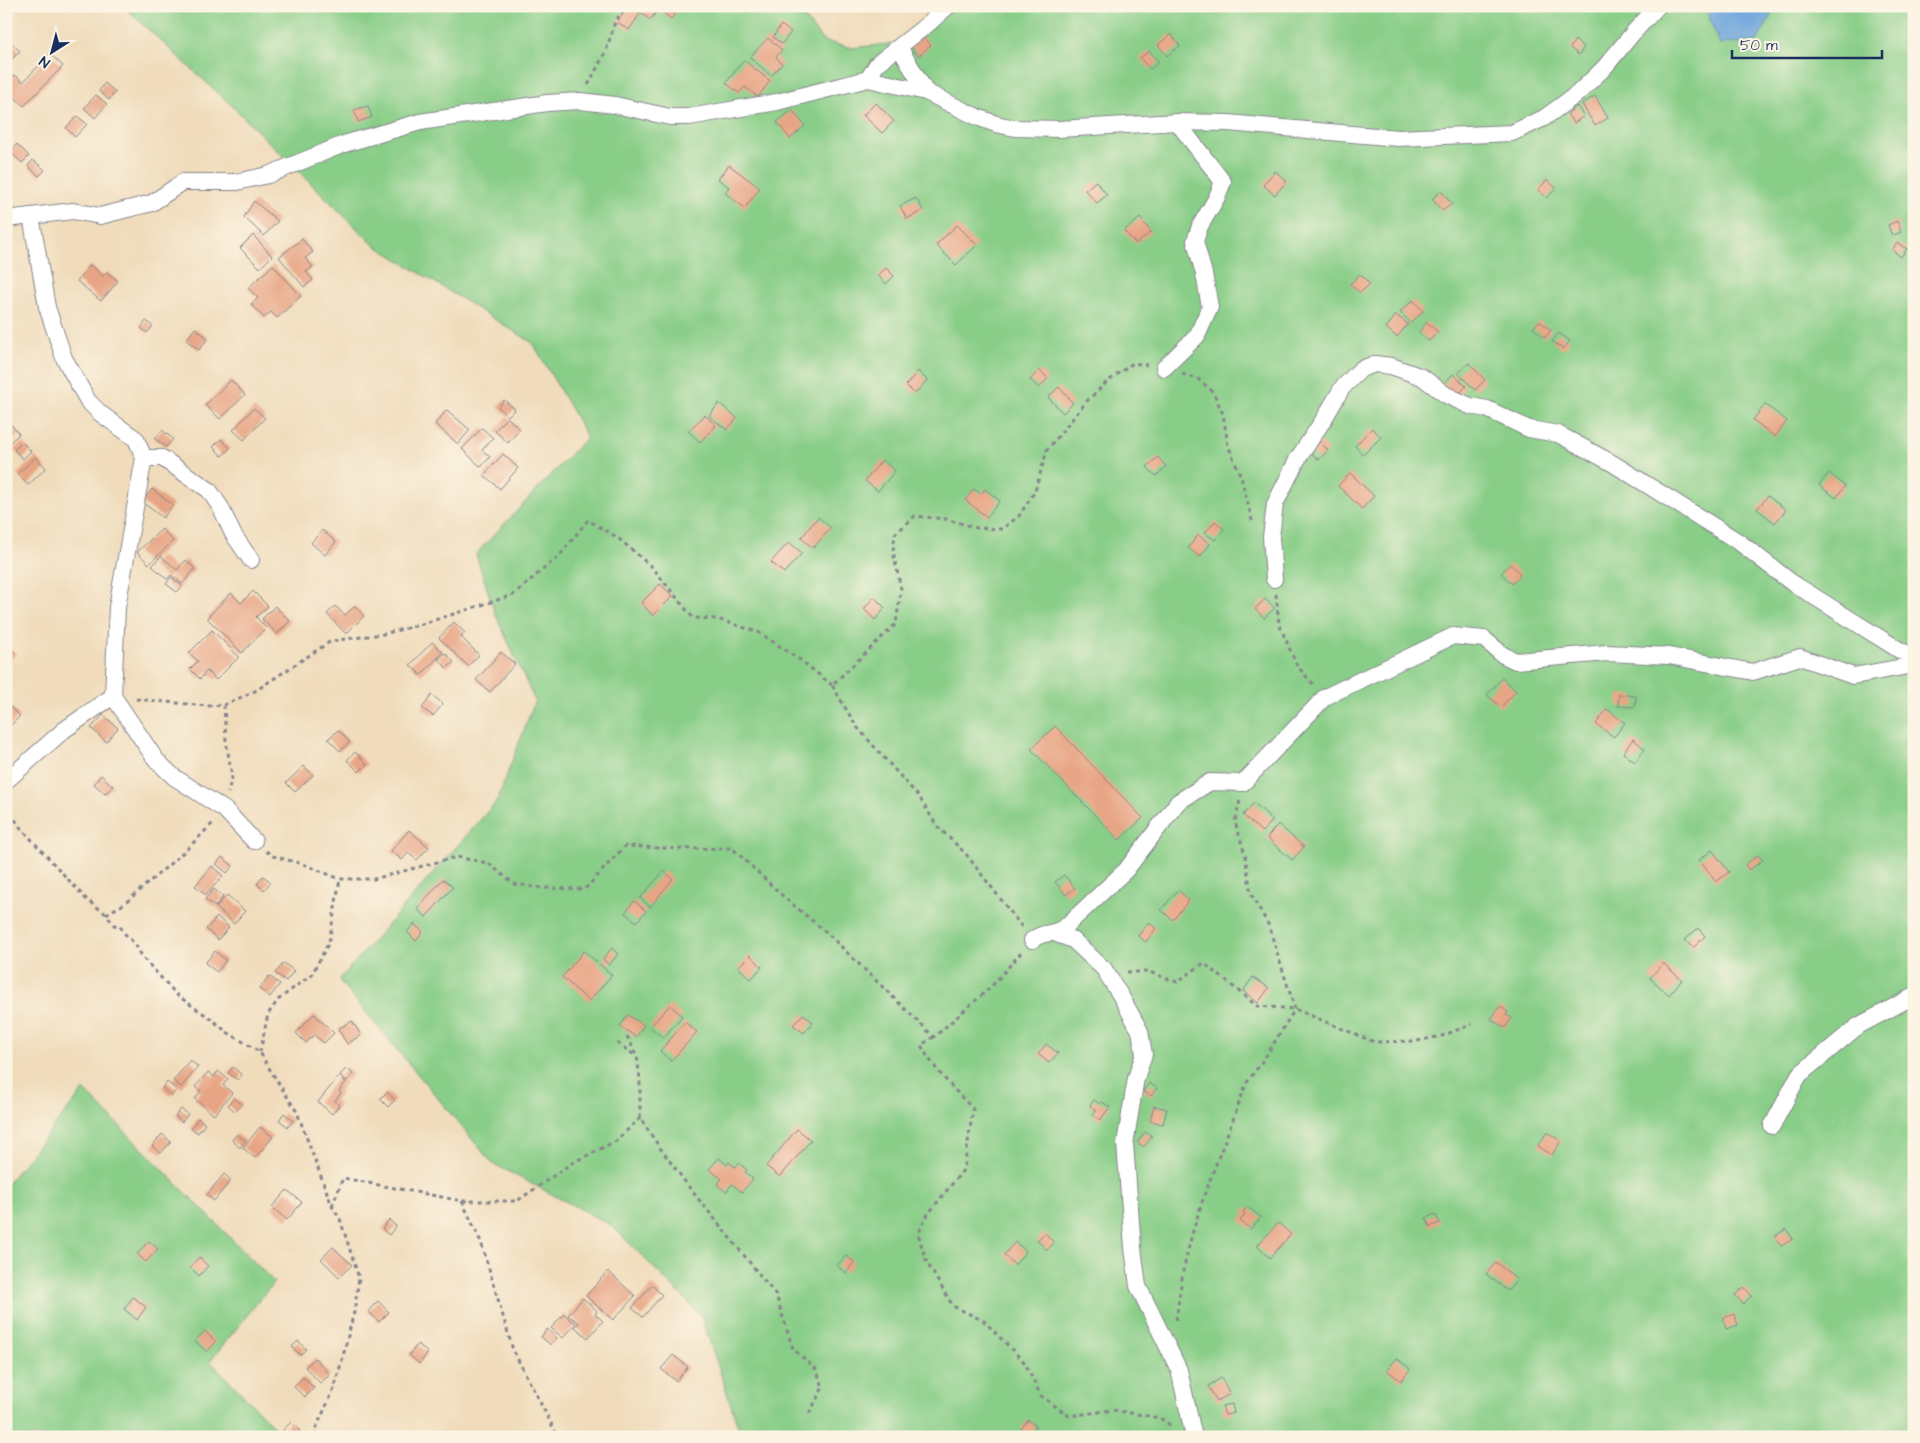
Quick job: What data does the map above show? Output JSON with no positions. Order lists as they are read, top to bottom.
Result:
{
  "scale_bar": "50 m",
  "north": "bottom left"
}
